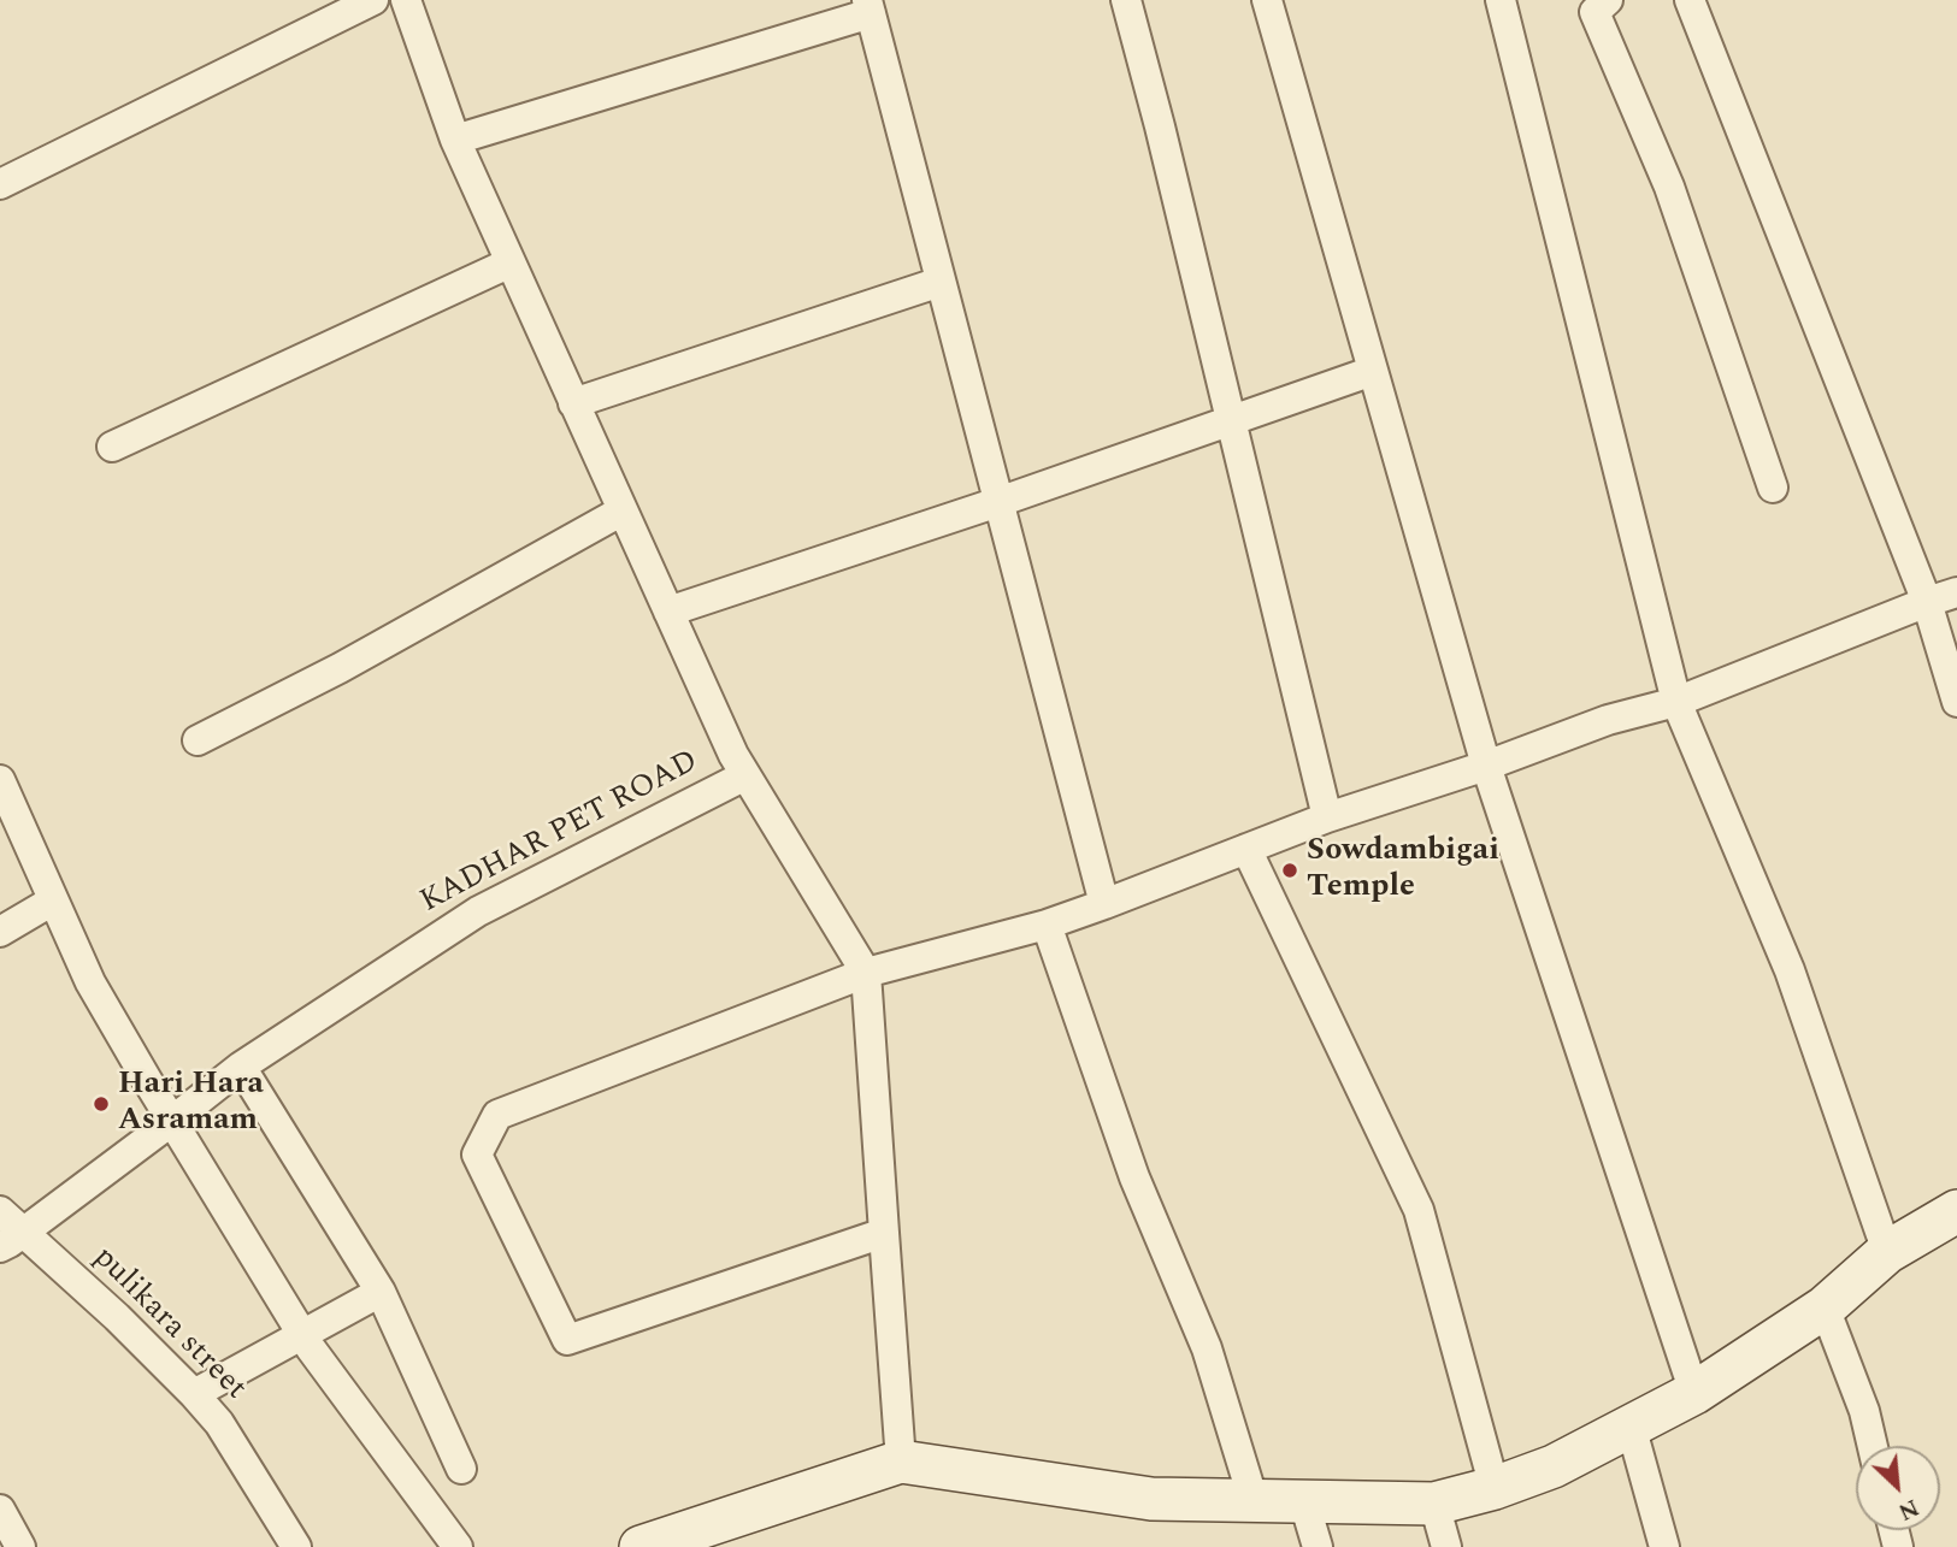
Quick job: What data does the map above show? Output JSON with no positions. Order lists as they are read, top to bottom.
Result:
{
  "streets": {
    "street": ["KADHAR PET ROAD", "pulikara street"]
  },
  "crossings": [
    ["KADHAR PET ROAD", "pulikara street"]
  ],
  "places": ["Sowdambigai Temple", "Hari Hara Asramam"],
  "north": "bottom right"
}
